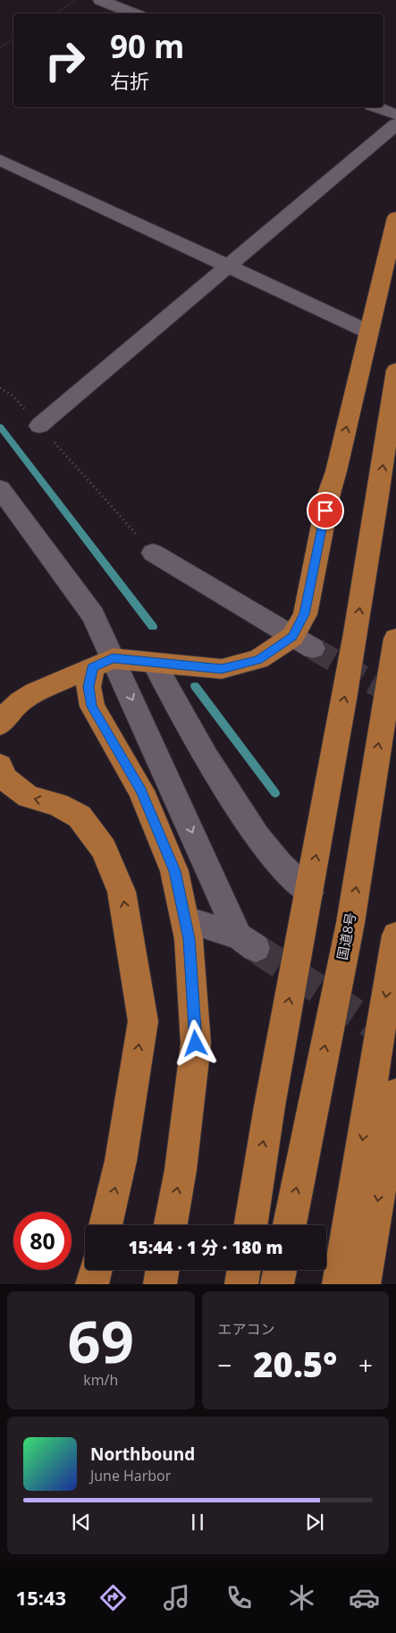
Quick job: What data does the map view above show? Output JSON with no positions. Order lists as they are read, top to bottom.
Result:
{
  "streets": {
    "highway": ["国道8号"]
  },
  "page": {
    "turn": ["90 m", "右折"],
    "limit": "80",
    "trip": "15:44 · 1 分 · 180 m",
    "tile": [
      ["69", "km/h"],
      "エアコン"
    ],
    "heat": ["−", "20.5°", "+"],
    "song": ["Northbound", "June Harbor"],
    "tabs": "15:43"
  }
}
